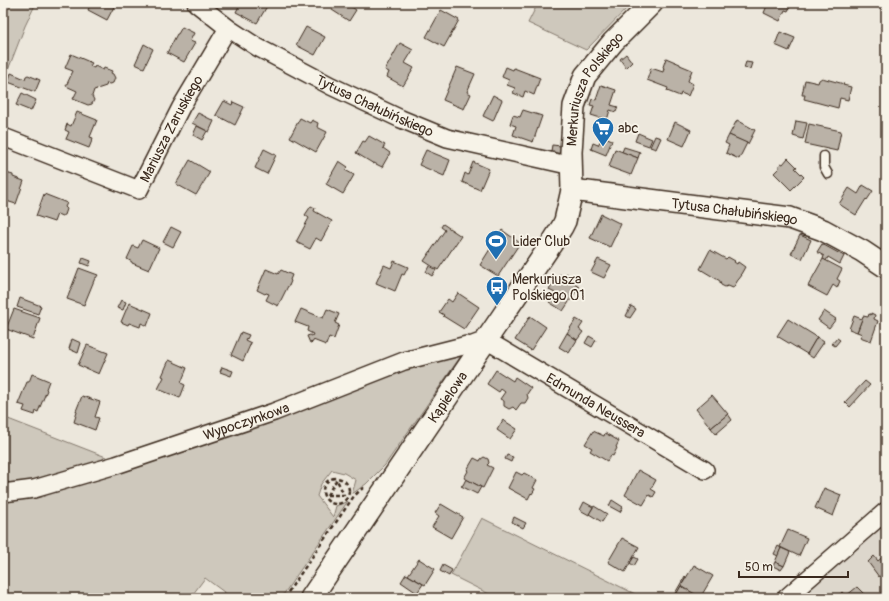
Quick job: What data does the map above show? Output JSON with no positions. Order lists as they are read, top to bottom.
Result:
{
  "streets": {
    "street": [
      "Merkuriusza Polskiego",
      "Tytusa Chałubińskiego",
      "Mariusza Zaruskiego",
      "Kąpielowa",
      "Edmunda Neussera",
      "Wypoczynkowa"
    ]
  },
  "crossings": [
    ["Merkuriusza Polskiego", "Tytusa Chałubińskiego"],
    ["Merkuriusza Polskiego", "Kąpielowa"],
    ["Tytusa Chałubińskiego", "Mariusza Zaruskiego"],
    ["Tytusa Chałubińskiego", "Kąpielowa"],
    ["Kąpielowa", "Edmunda Neussera"],
    ["Kąpielowa", "Wypoczynkowa"],
    ["Edmunda Neussera", "Wypoczynkowa"]
  ],
  "places": {
    "supermarket": ["abc"],
    "sports": ["Lider Club"],
    "bus stop": ["Merkuriusza Polskiego 01"]
  },
  "scale_bar": "50 m"
}
